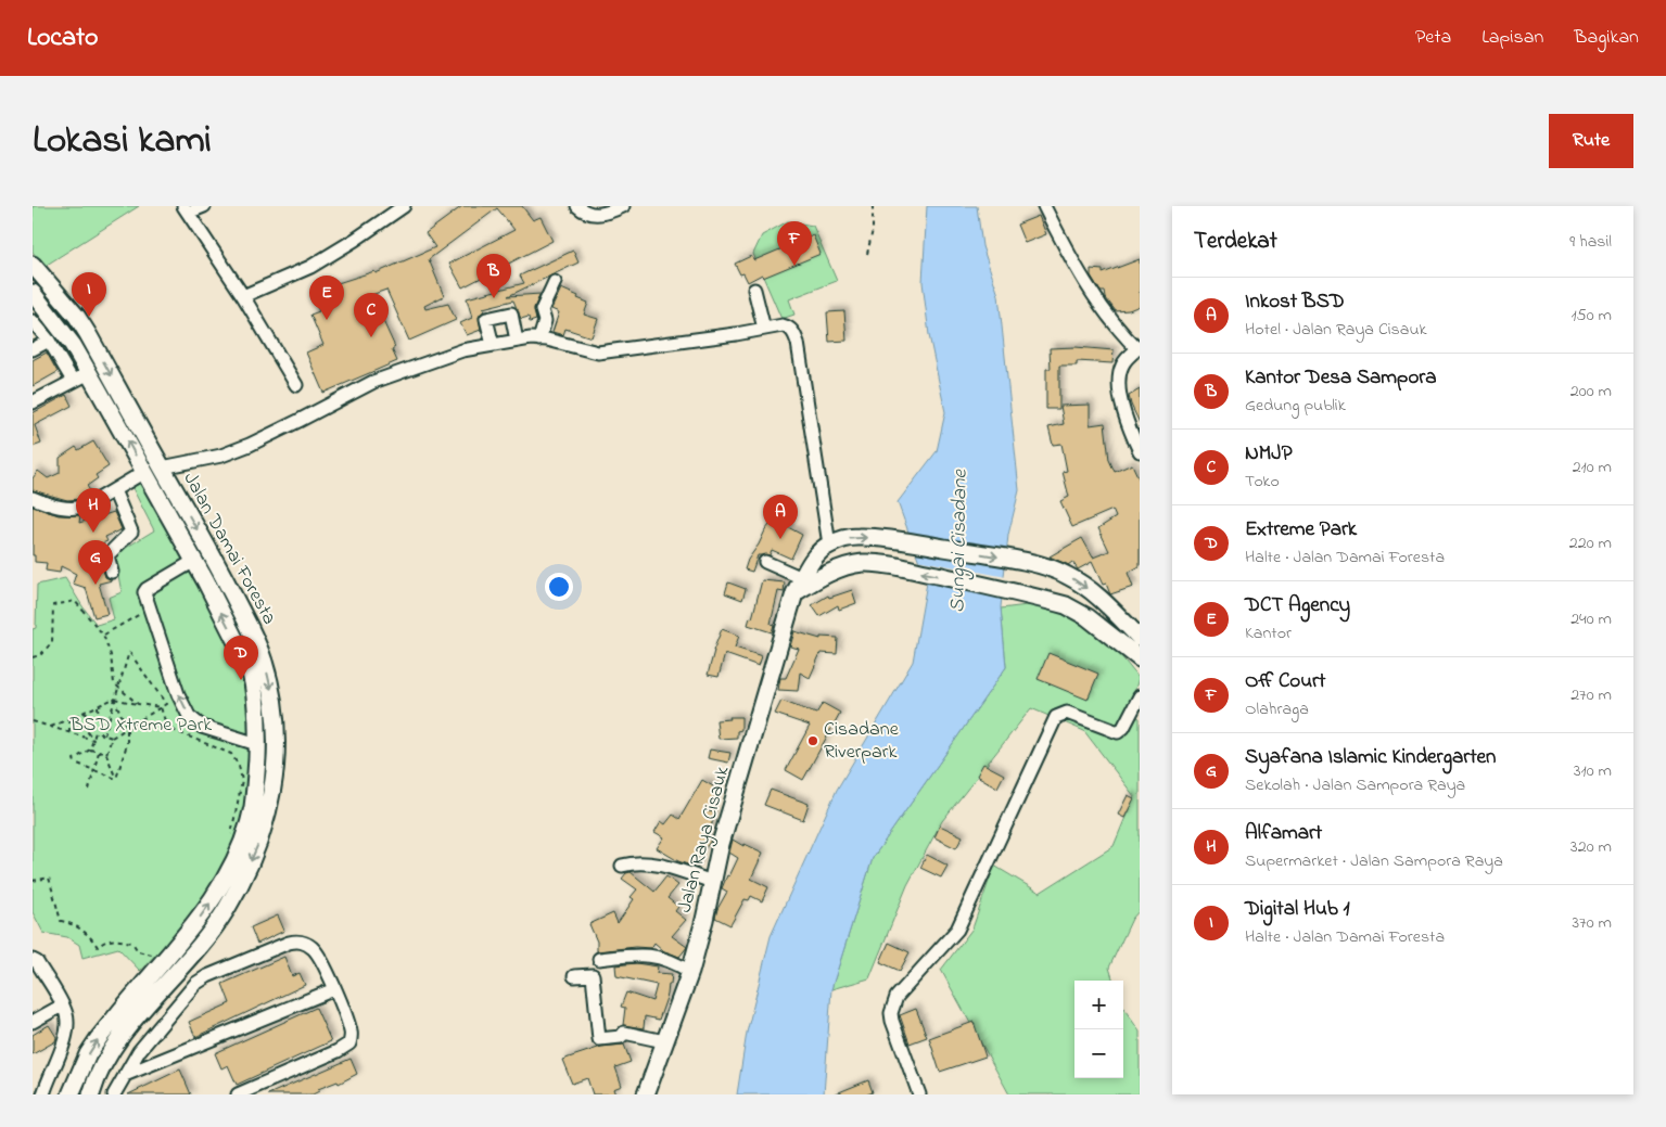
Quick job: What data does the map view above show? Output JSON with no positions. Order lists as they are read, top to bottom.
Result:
{
  "streets": {
    "main road": ["Jalan Damai Foresta", "Jalan Raya Cisauk"]
  },
  "water": ["Sungai Cisadane"],
  "parks": ["BSD Xtreme Park"],
  "places": ["Cisadane Riverpark"],
  "page": {
    "header": "Locato",
    "nav": ["Peta", "Lapisan", "Bagikan"],
    "title": "Lokasi kami",
    "buttons": "Rute",
    "heading": ["Terdekat", "9 hasil"],
    "pins": [
      "F",
      "B",
      "I",
      "E",
      "C",
      "H",
      "A",
      "G",
      "D"
    ],
    "list": [
      {
        "mark": "A",
        "name": "Inkost BSD",
        "note": "Hotel · Jalan Raya Cisauk",
        "value": "150 m"
      },
      {
        "mark": "B",
        "name": "Kantor Desa Sampora",
        "note": "Gedung publik",
        "value": "200 m"
      },
      {
        "mark": "C",
        "name": "NMJP",
        "note": "Toko",
        "value": "210 m"
      },
      {
        "mark": "D",
        "name": "Extreme Park",
        "note": "Halte · Jalan Damai Foresta",
        "value": "220 m"
      },
      {
        "mark": "E",
        "name": "DCT Agency",
        "note": "Kantor",
        "value": "240 m"
      },
      {
        "mark": "F",
        "name": "Off Court",
        "note": "Olahraga",
        "value": "270 m"
      },
      {
        "mark": "G",
        "name": "Syafana Islamic Kindergarten",
        "note": "Sekolah · Jalan Sampora Raya",
        "value": "310 m"
      },
      {
        "mark": "H",
        "name": "Alfamart",
        "note": "Supermarket · Jalan Sampora Raya",
        "value": "320 m"
      },
      {
        "mark": "I",
        "name": "Digital Hub 1",
        "note": "Halte · Jalan Damai Foresta",
        "value": "370 m"
      }
    ],
    "map_buttons": ["+", "−"]
  }
}
